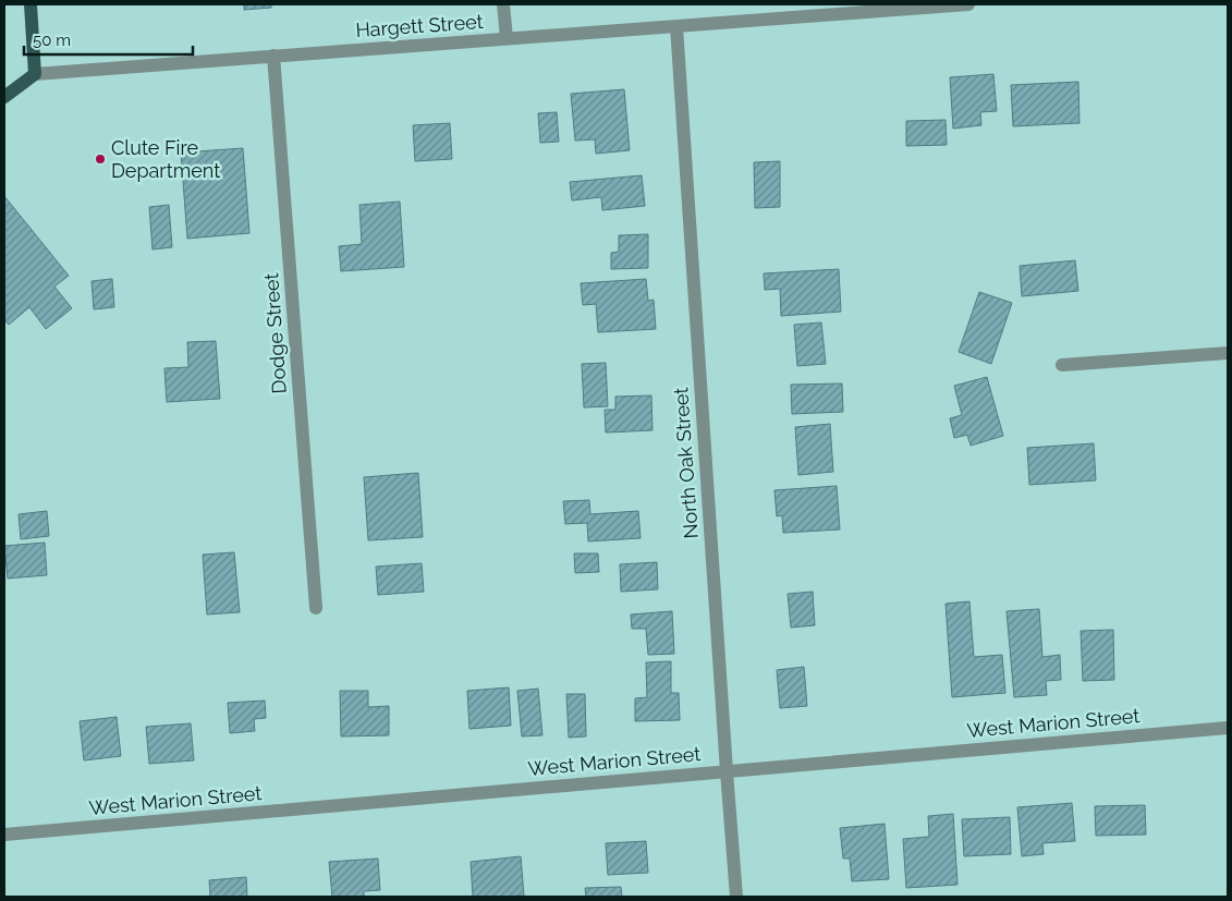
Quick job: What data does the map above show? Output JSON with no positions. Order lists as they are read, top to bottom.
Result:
{
  "streets": {
    "street": [
      "Hargett Street",
      "Dodge Street",
      "North Oak Street",
      "West Marion Street"
    ]
  },
  "crossings": [
    ["Hargett Street", "Dodge Street"],
    ["Hargett Street", "North Oak Street"],
    ["North Oak Street", "West Marion Street"]
  ],
  "places": ["Clute Fire Department"],
  "scale_bar": "50 m"
}
